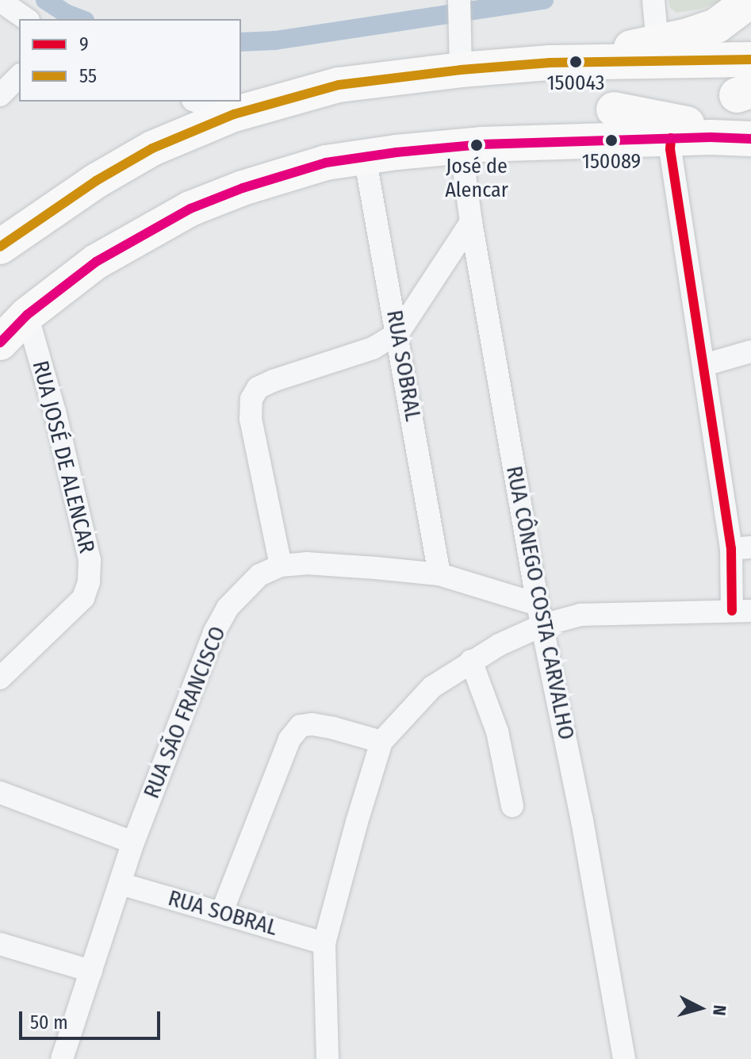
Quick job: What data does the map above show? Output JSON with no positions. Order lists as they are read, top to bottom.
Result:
{
  "streets": {
    "street": [
      "RUA SOBRAL",
      "RUA JOSÉ DE ALENCAR",
      "RUA CÔNEGO COSTA CARVALHO",
      "RUA SÃO FRANCISCO"
    ]
  },
  "crossings": [
    ["RUA SOBRAL", "RUA SÃO FRANCISCO"],
    ["RUA CÔNEGO COSTA CARVALHO", "RUA SÃO FRANCISCO"]
  ],
  "places": ["150043", "150089", "José de Alencar"],
  "lines": ["transit line 55", "transit line 9"],
  "legend": ["9", "55"],
  "scale_bar": "50 m",
  "north": "right"
}
